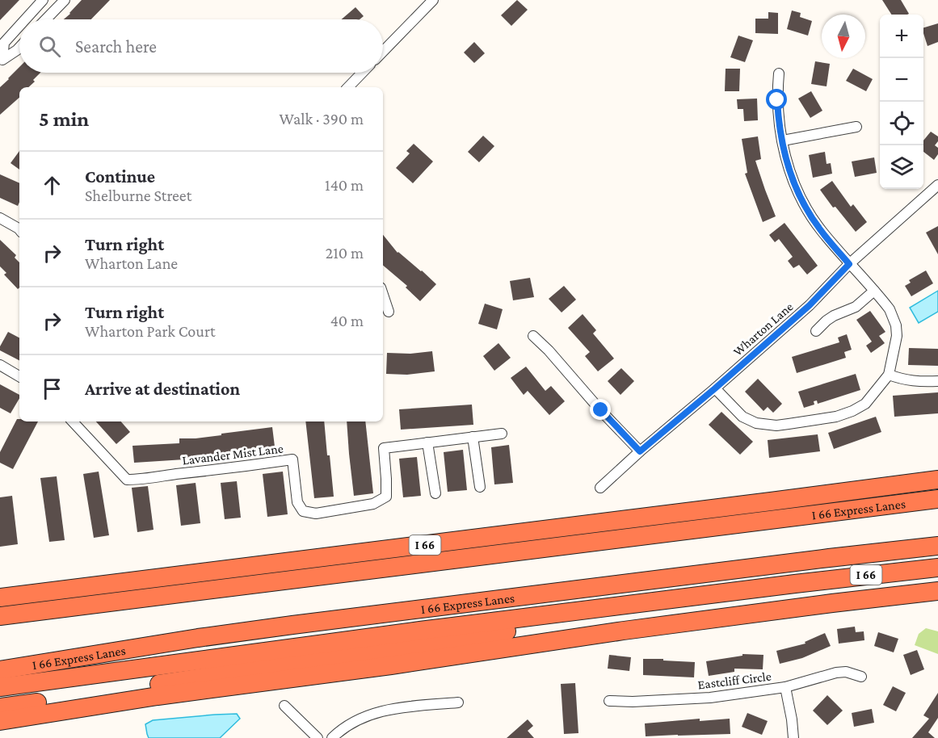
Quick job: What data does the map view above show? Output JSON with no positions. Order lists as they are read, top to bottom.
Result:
{
  "streets": {
    "highway": ["I 66 Express Lanes", "I 66"],
    "street": ["Wharton Lane", "Lavander Mist Lane", "Eastcliff Circle"]
  },
  "north": "bottom",
  "page": {
    "map_buttons": ["+", "−"],
    "search": "Search here",
    "heading": ["5 min", "Walk · 390 m"],
    "list": [
      ["Continue", "Shelburne Street", "140 m"],
      ["Turn right", "Wharton Lane", "210 m"],
      ["Turn right", "Wharton Park Court", "40 m"],
      "Arrive at destination"
    ]
  }
}
